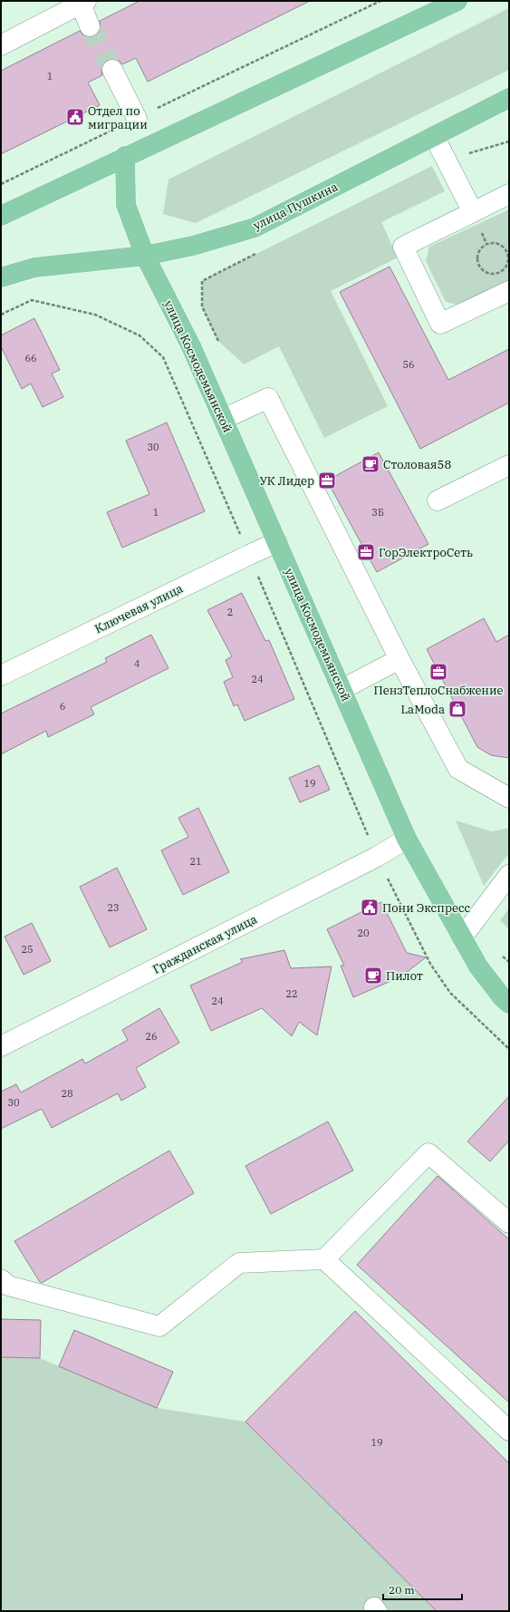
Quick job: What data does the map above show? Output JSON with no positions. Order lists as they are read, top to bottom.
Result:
{
  "streets": {
    "main road": ["улица Пушкина", "улица Космодемьянской"],
    "street": ["Ключевая улица", "Гражданская улица"]
  },
  "crossings": [
    ["улица Пушкина", "улица Космодемьянской"],
    ["улица Космодемьянской", "Ключевая улица"],
    ["улица Космодемьянской", "Гражданская улица"]
  ],
  "places": {
    "public building": ["Отдел по миграции", "Пони Экспресс"],
    "cafe": ["Столовая58", "Пилот"],
    "office": ["УК Лидер", "ГорЭлектроСеть", "ПензТеплоСнабжение"],
    "shop": ["LaModa"]
  },
  "house_numbers": [
    "1",
    "66",
    "56",
    "30",
    "1",
    "3Б",
    "2",
    "4",
    "24",
    "6",
    "19",
    "21",
    "23",
    "20",
    "25",
    "22",
    "24",
    "26",
    "28",
    "30",
    "19"
  ],
  "scale_bar": "20 m"
}
